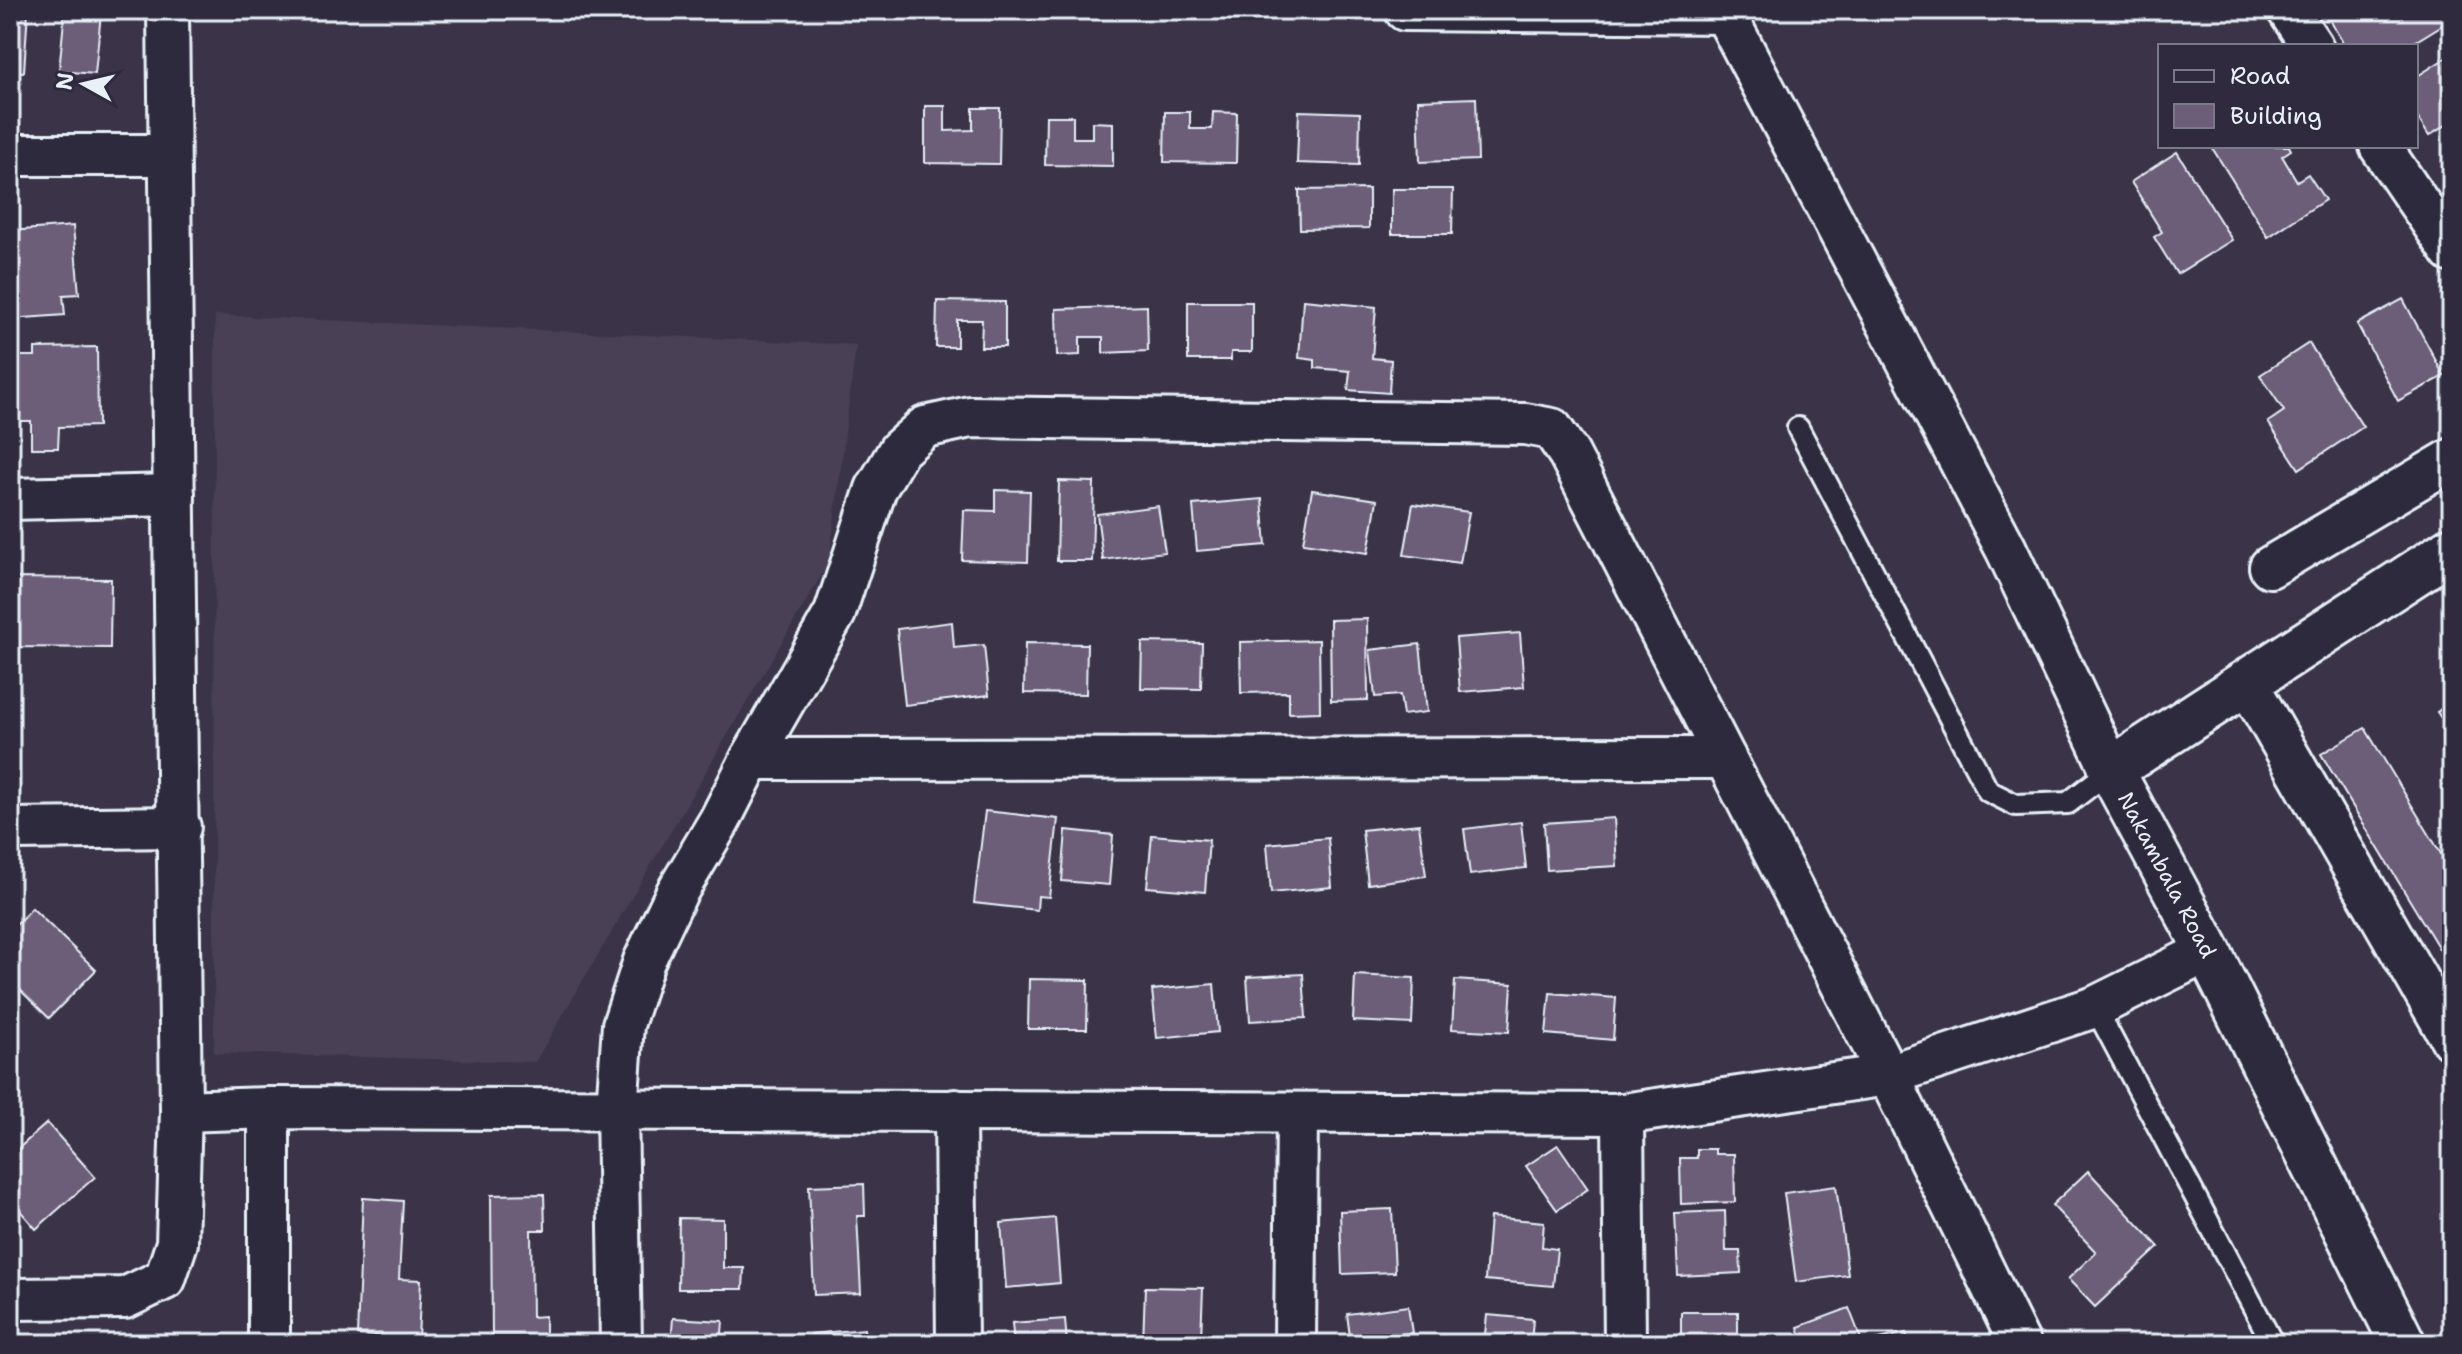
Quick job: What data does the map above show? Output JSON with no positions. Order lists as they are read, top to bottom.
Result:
{
  "streets": {
    "main road": ["Nakambala Road"]
  },
  "legend": ["Road", "Building"],
  "north": "left"
}
